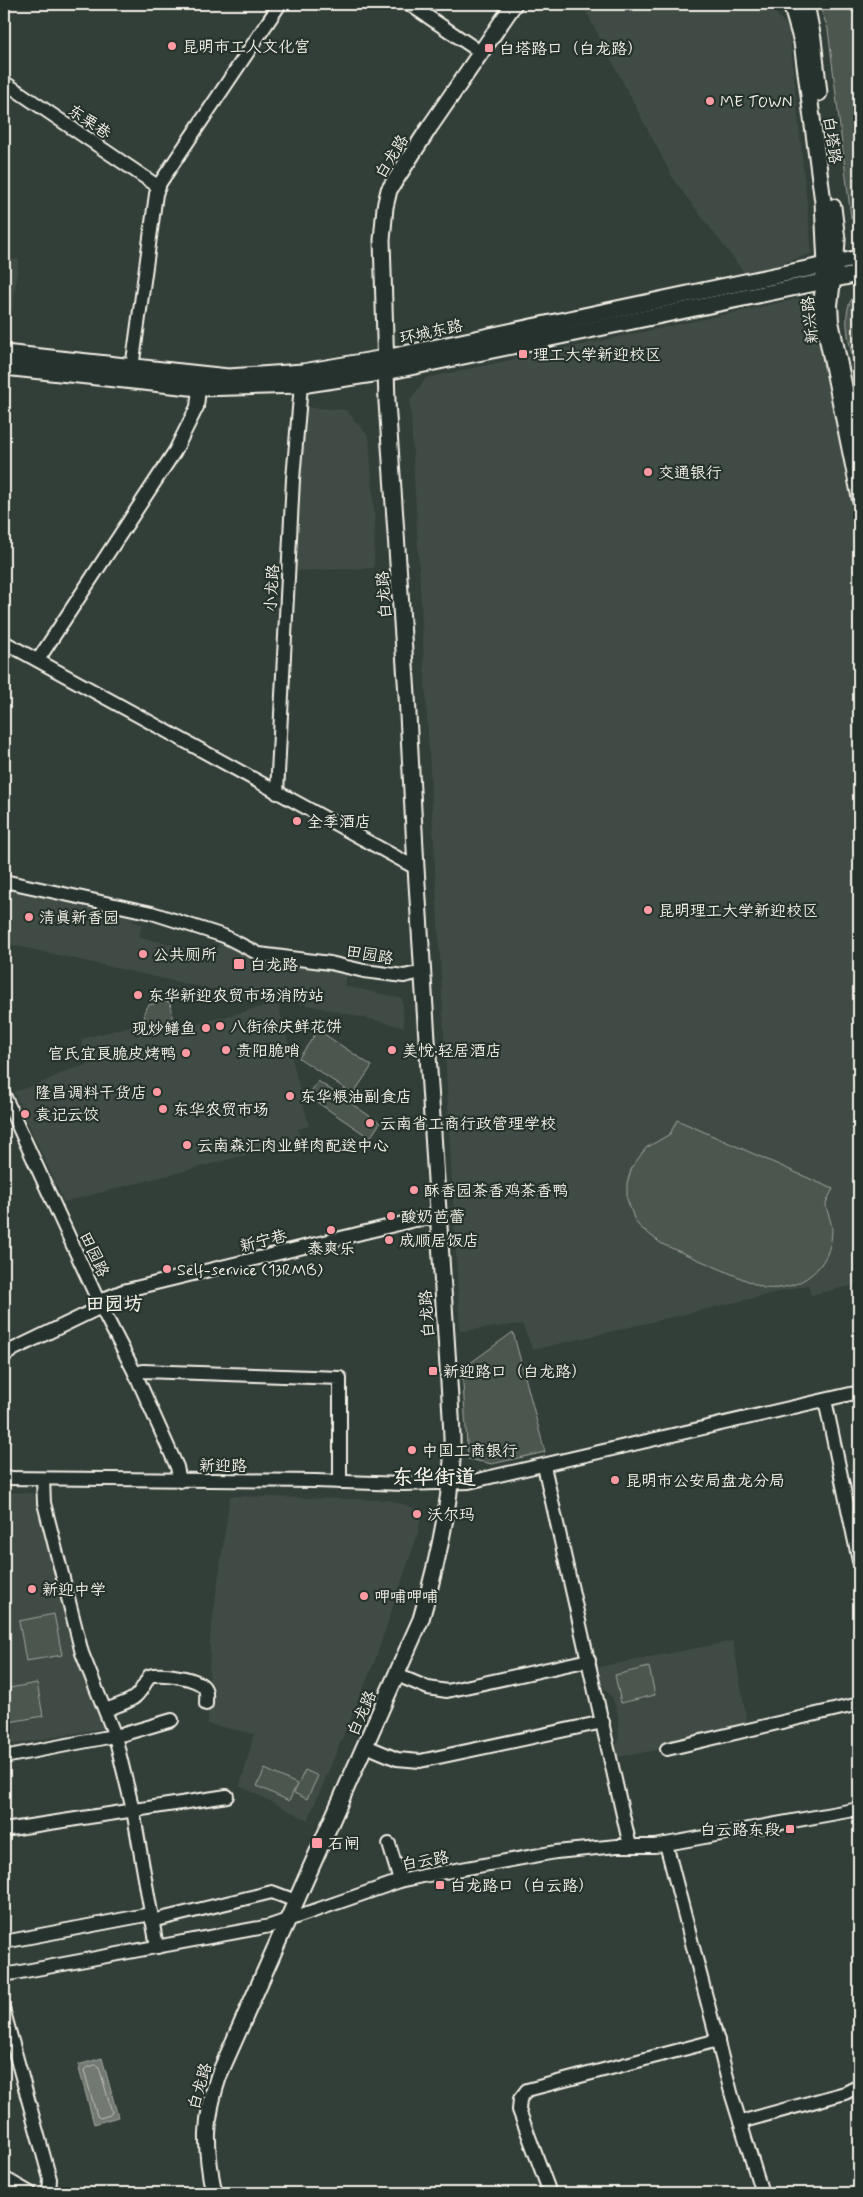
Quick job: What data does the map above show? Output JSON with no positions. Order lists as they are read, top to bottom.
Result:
{
  "streets": {
    "main road": ["白塔路", "白龙路", "环城东路"],
    "street": [
      "东栗巷",
      "新兴路",
      "小龙路",
      "田园路",
      "新宁巷",
      "新迎路",
      "白云路"
    ]
  },
  "crossings": [
    ["白塔路", "新兴路"],
    ["白塔路", "环城东路"],
    ["白龙路", "环城东路"],
    ["白龙路", "田园路"],
    ["白龙路", "新宁巷"],
    ["白龙路", "新迎路"],
    ["白龙路", "白云路"],
    ["新兴路", "环城东路"],
    ["环城东路", "小龙路"],
    ["田园路", "新宁巷"],
    ["田园路", "新迎路"]
  ],
  "districts": ["田园坊", "东华街道"],
  "places": {
    "other": [
      "昆明市工人文化宫",
      "ME TOWN",
      "交通银行",
      "全季酒店",
      "昆明理工大学新迎校区",
      "清真新香园",
      "公共厕所",
      "东华新迎农贸市场消防站",
      "八街徐庆鲜花饼",
      "现炒鳝鱼",
      "责阳脆哨",
      "美悦·轻居酒店",
      "官氏宜良脆皮烤鸭",
      "隆昌调料干货店",
      "东华粮油副食店",
      "东华农贸市场",
      "袁记云饺",
      "云南省工商行政管理学校",
      "云南森汇肉业鲜肉配送中心",
      "酥香园茶香鸡茶香鸭",
      "酸奶芭蕾",
      "泰爽乐",
      "成顺居饭店",
      "Self-service (13RMB)",
      "中国工商银行",
      "昆明市公安局盘龙分局",
      "沃尔玛",
      "新迎中学",
      "呷哺呷哺"
    ],
    "transit": [
      "白塔路口（白龙路）",
      "理工大学新迎校区",
      "白龙路",
      "新迎路口（白龙路）",
      "白云路东段",
      "石闸",
      "白龙路口（白云路）"
    ]
  }
}
